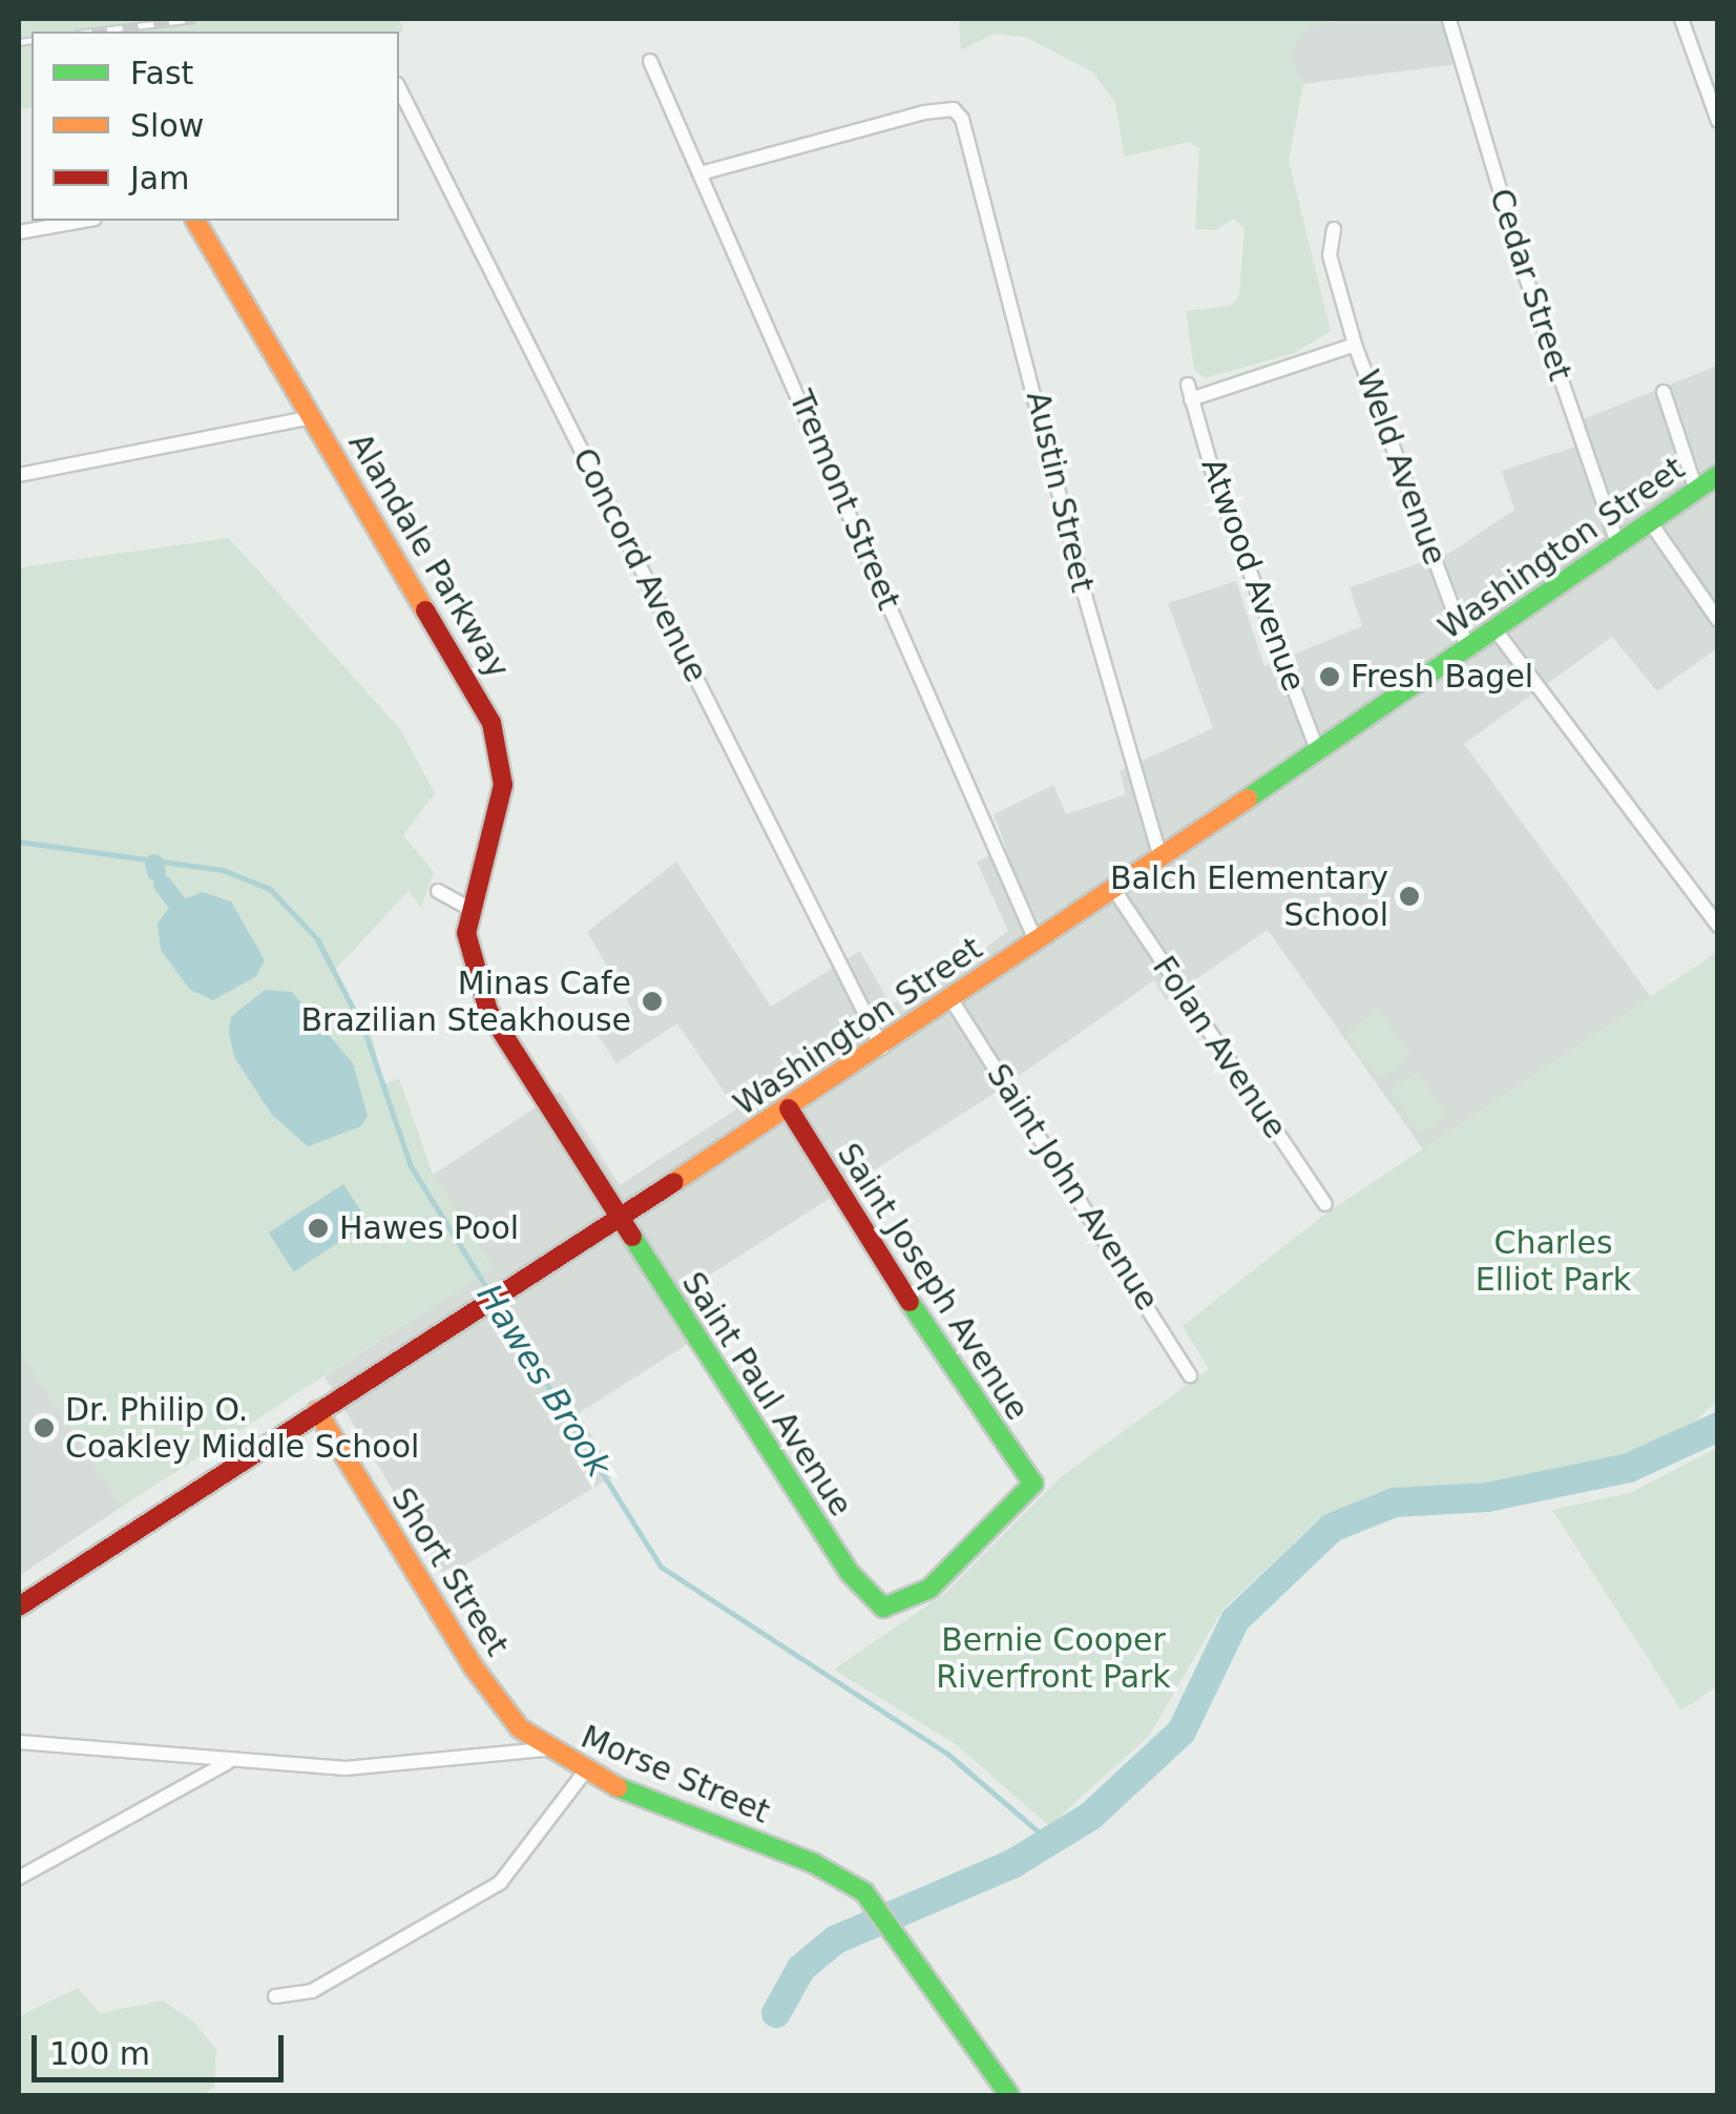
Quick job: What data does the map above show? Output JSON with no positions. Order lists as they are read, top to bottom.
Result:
{
  "streets": {
    "street": [
      "Cedar Street",
      "Weld Avenue",
      "Austin Street",
      "Tremont Street",
      "Washington Street",
      "Alandale Parkway",
      "Concord Avenue",
      "Atwood Avenue",
      "Folan Avenue",
      "Saint John Avenue",
      "Saint Joseph Avenue",
      "Saint Paul Avenue",
      "Short Street",
      "Morse Street"
    ]
  },
  "crossings": [
    ["Cedar Street", "Washington Street"],
    ["Weld Avenue", "Washington Street"],
    ["Weld Avenue", "Atwood Avenue"],
    ["Austin Street", "Tremont Street"],
    ["Austin Street", "Washington Street"],
    ["Tremont Street", "Washington Street"],
    ["Washington Street", "Alandale Parkway"],
    ["Washington Street", "Concord Avenue"],
    ["Washington Street", "Atwood Avenue"],
    ["Washington Street", "Folan Avenue"],
    ["Washington Street", "Saint John Avenue"],
    ["Washington Street", "Saint Joseph Avenue"],
    ["Washington Street", "Saint Paul Avenue"],
    ["Washington Street", "Short Street"],
    ["Alandale Parkway", "Saint Paul Avenue"],
    ["Saint Joseph Avenue", "Saint Paul Avenue"],
    ["Short Street", "Morse Street"]
  ],
  "water": ["Hawes Brook"],
  "parks": ["Charles Elliot Park", "Bernie Cooper Riverfront Park"],
  "places": [
    "Fresh Bagel",
    "Balch Elementary School",
    "Minas Cafe Brazilian Steakhouse",
    "Hawes Pool",
    "Dr. Philip O. Coakley Middle School"
  ],
  "legend": ["Fast", "Slow", "Jam"],
  "scale_bar": "100 m"
}
